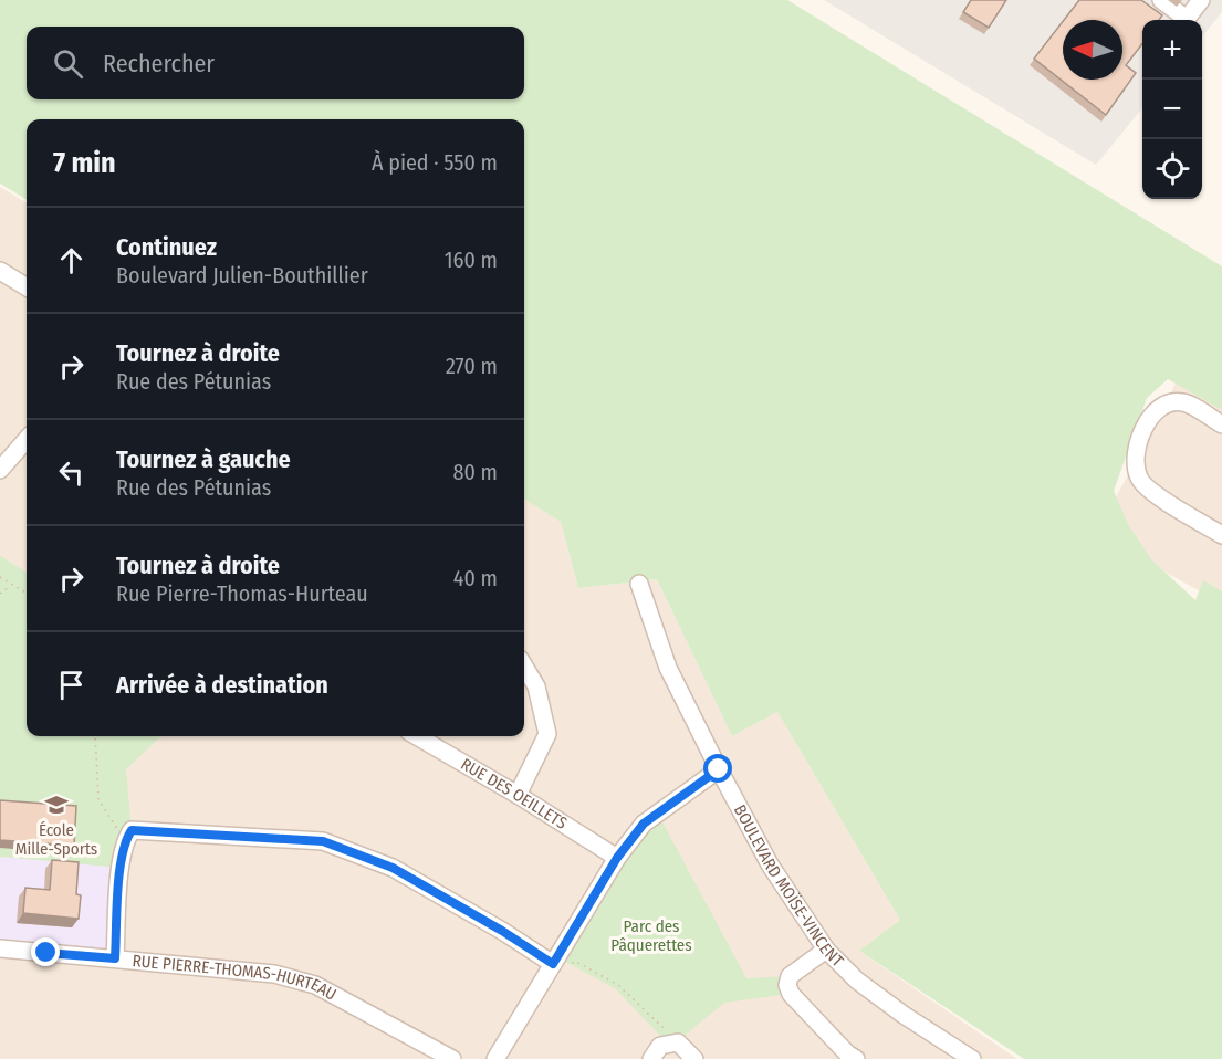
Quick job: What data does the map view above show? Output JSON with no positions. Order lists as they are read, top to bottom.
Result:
{
  "streets": {
    "street": ["RUE DES OEILLETS", "BOULEVARD MOÏSE-VINCENT", "RUE PIERRE-THOMAS-HURTEAU"]
  },
  "parks": ["Parc des Pâquerettes"],
  "places": {
    "school or university": ["École Mille-Sports"]
  },
  "north": "left",
  "page": {
    "map_buttons": ["+", "−"],
    "search": "Rechercher",
    "heading": ["7 min", "À pied · 550 m"],
    "list": [
      ["Continuez", "Boulevard Julien-Bouthillier", "160 m"],
      ["Tournez à droite", "Rue des Pétunias", "270 m"],
      ["Tournez à gauche", "Rue des Pétunias", "80 m"],
      ["Tournez à droite", "Rue Pierre-Thomas-Hurteau", "40 m"],
      "Arrivée à destination"
    ]
  }
}
